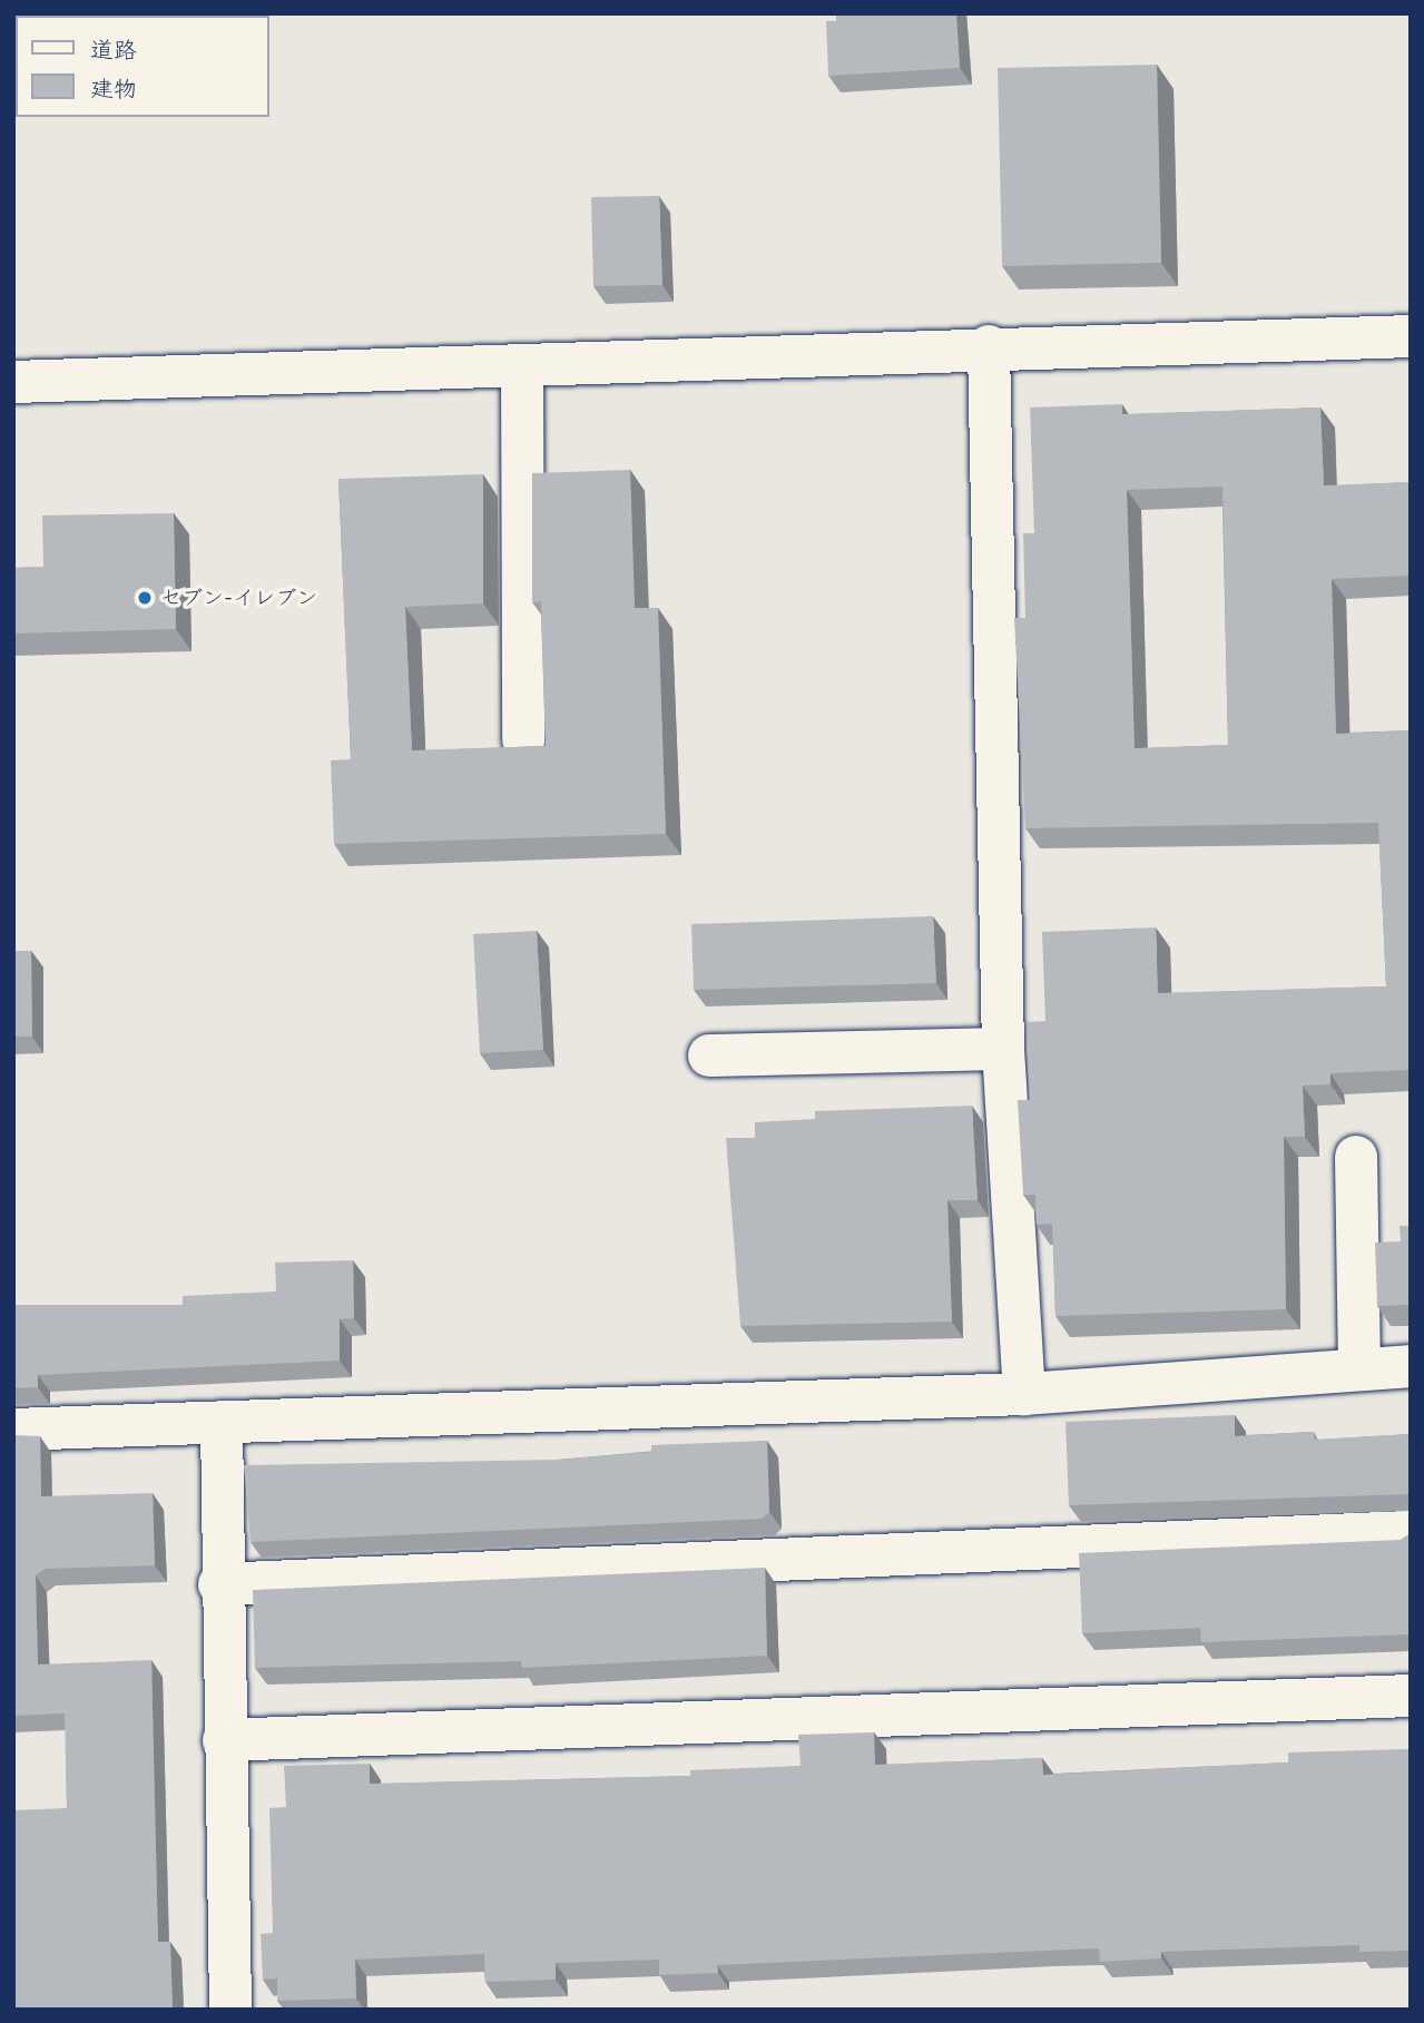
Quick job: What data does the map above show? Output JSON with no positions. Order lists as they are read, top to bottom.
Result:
{
  "places": ["セブン-イレブン"],
  "legend": ["道路", "建物"]
}
